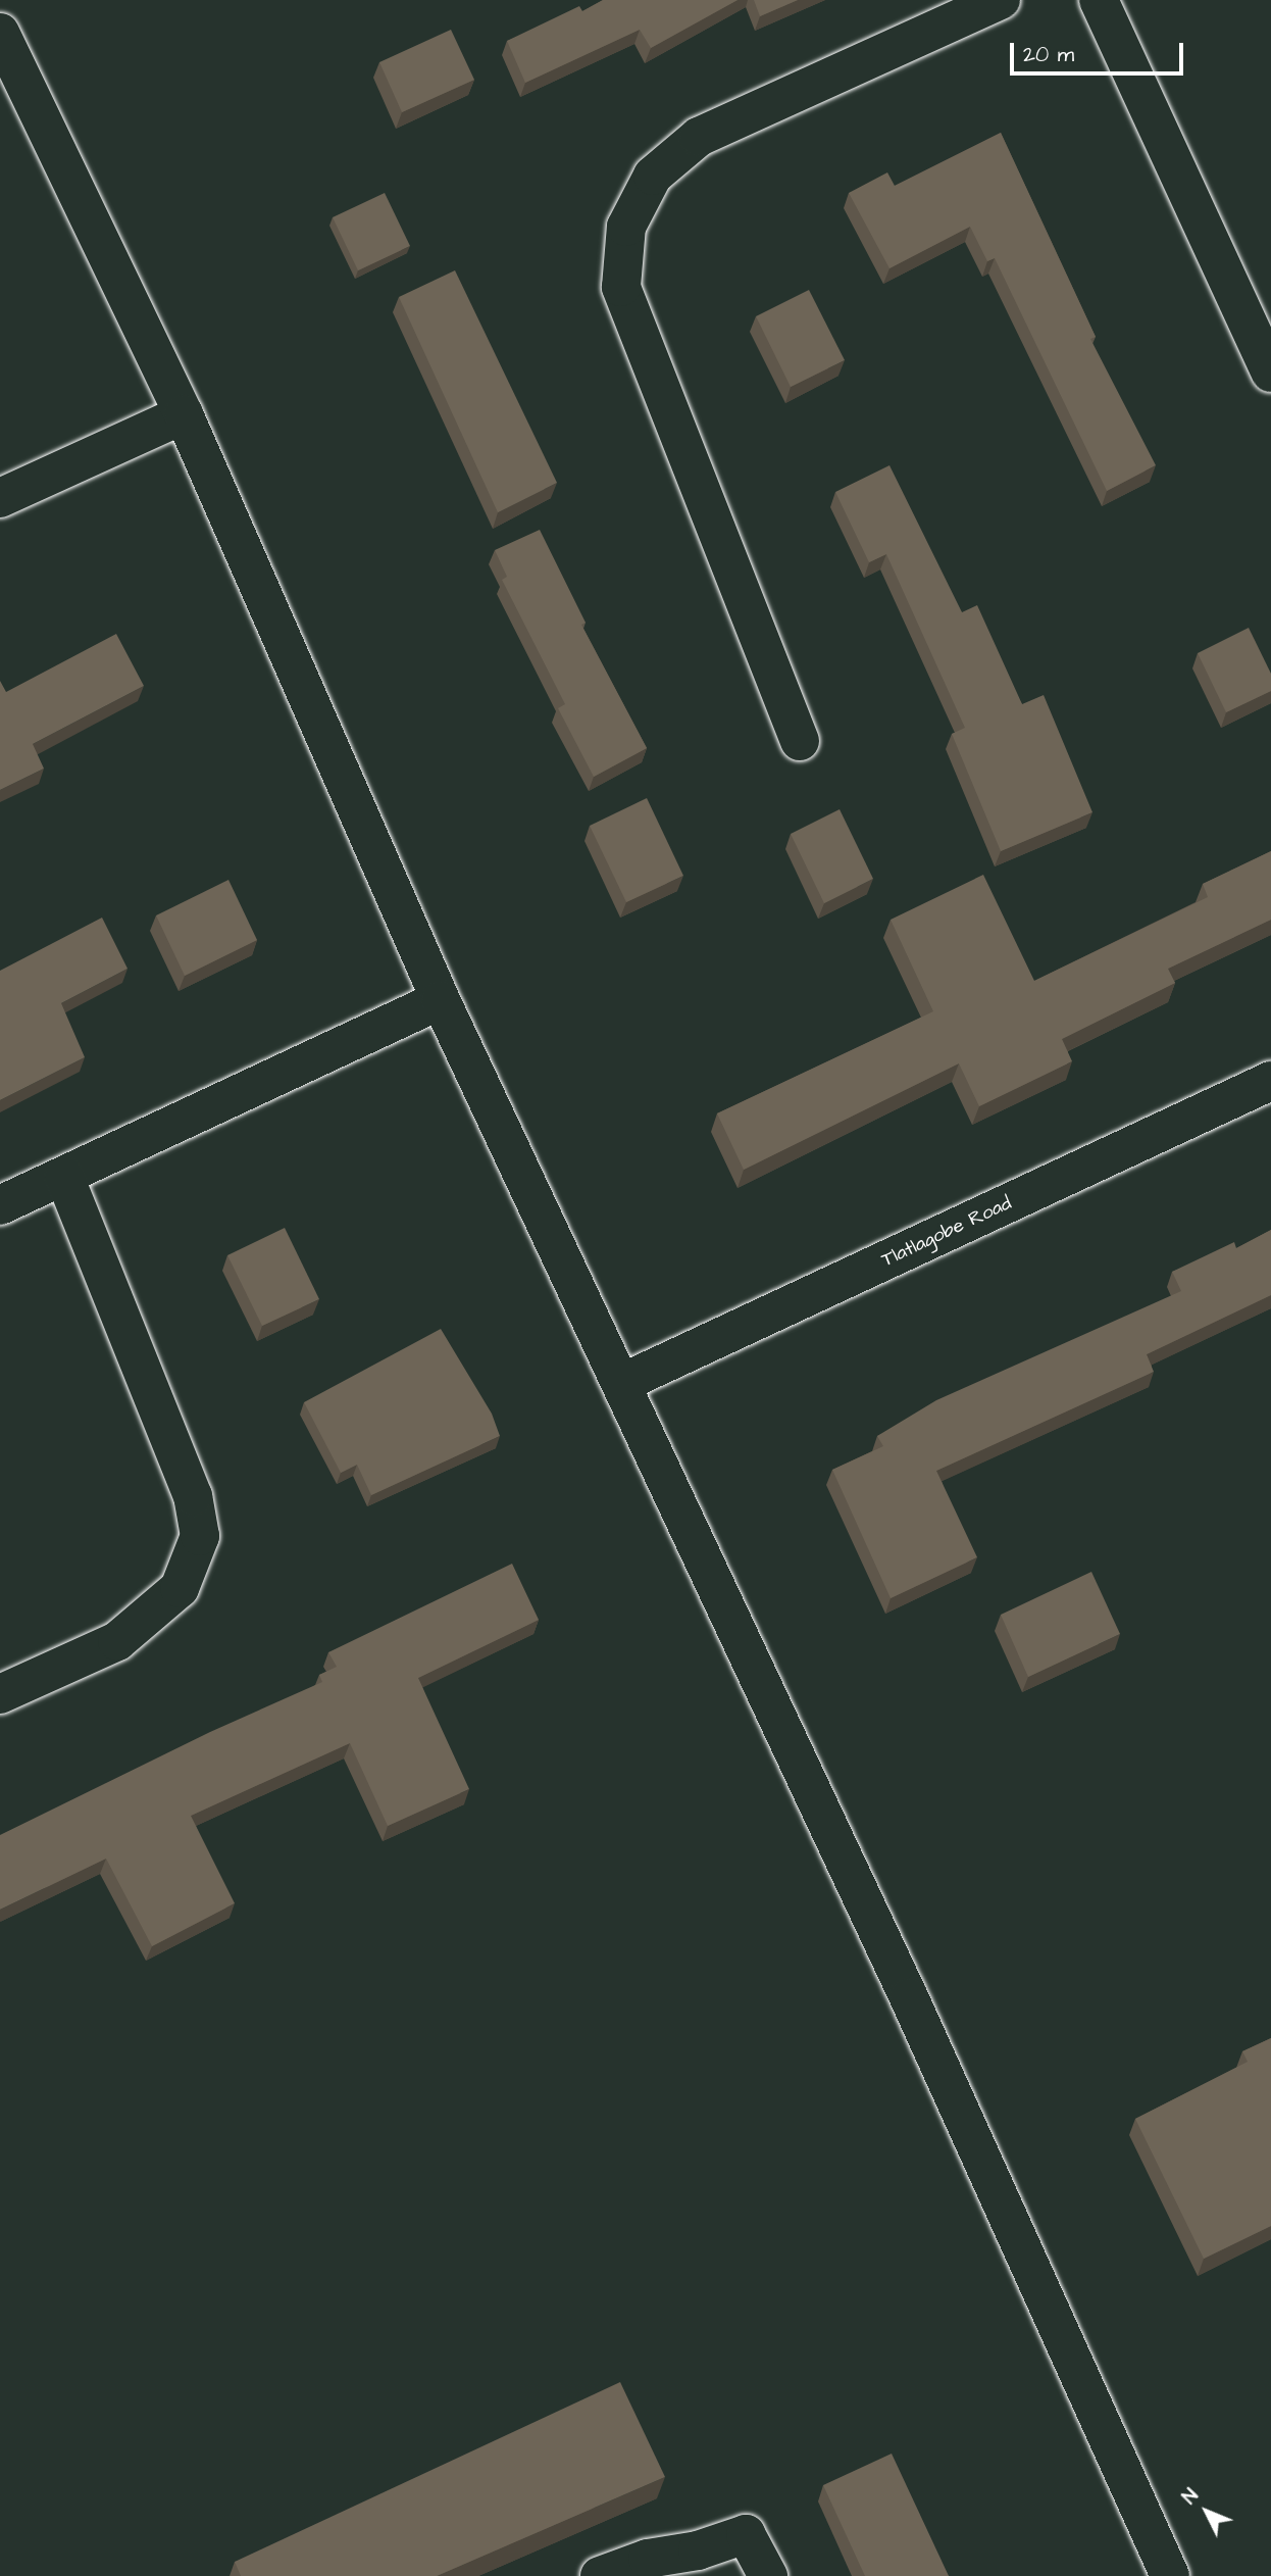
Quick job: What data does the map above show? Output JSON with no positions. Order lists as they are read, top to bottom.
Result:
{
  "streets": {
    "street": ["Tlatlagobe Road"]
  },
  "scale_bar": "20 m",
  "north": "top left"
}
